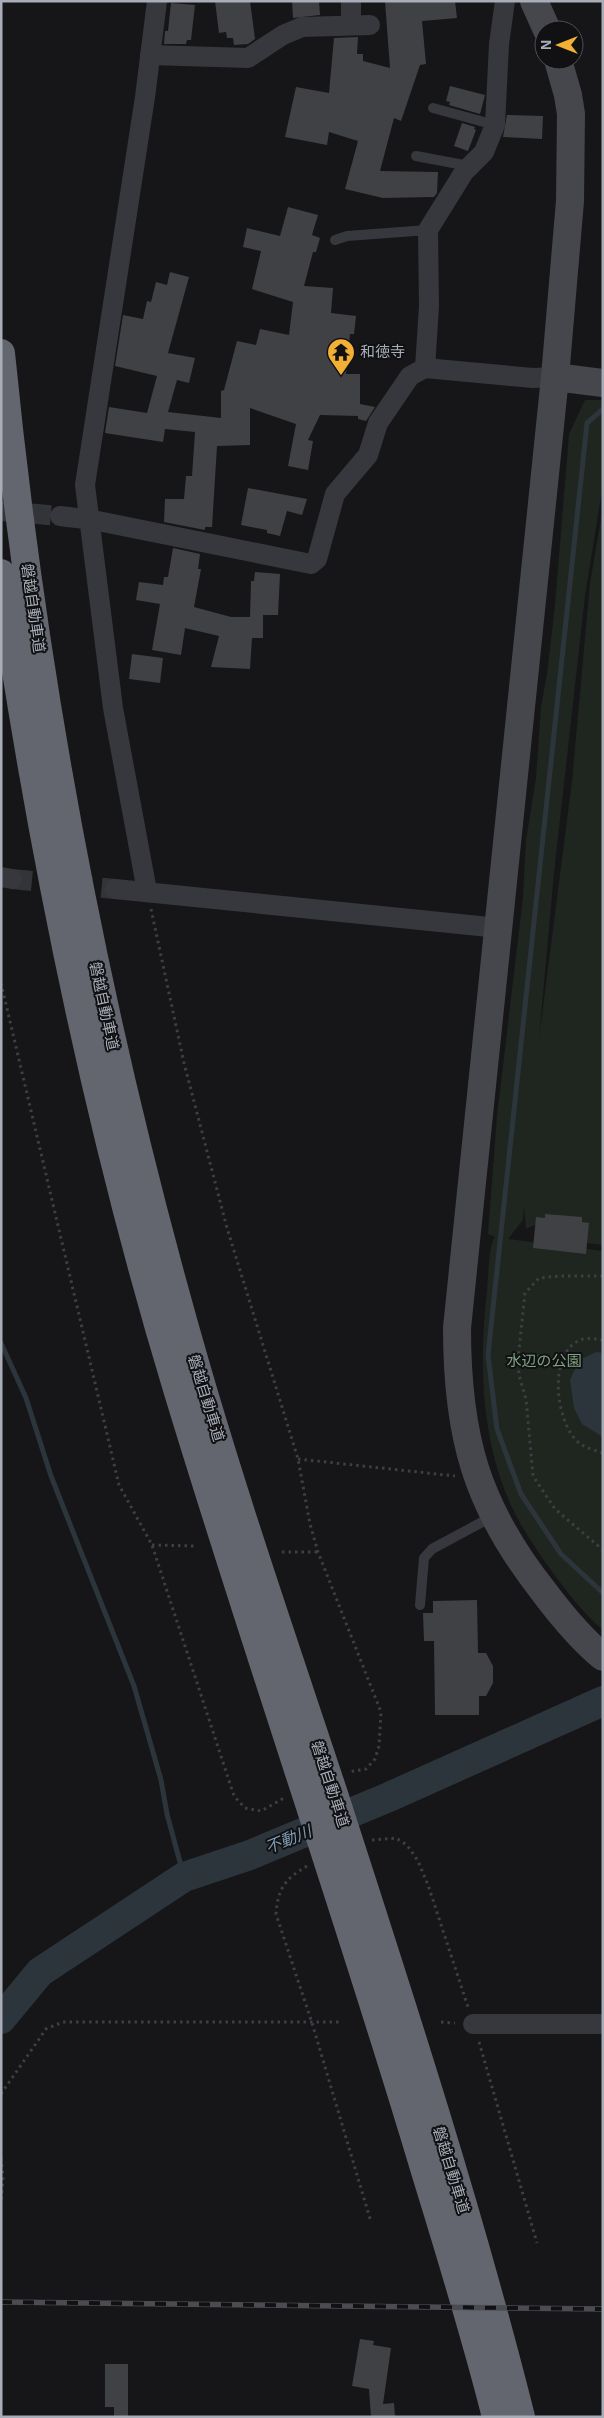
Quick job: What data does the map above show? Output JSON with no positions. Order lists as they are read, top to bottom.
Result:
{
  "streets": {
    "highway": ["磐越自動車道"]
  },
  "water": ["不動川"],
  "parks": ["水辺の公園"],
  "places": {
    "temple": ["和徳寺"]
  },
  "north": "left"
}
